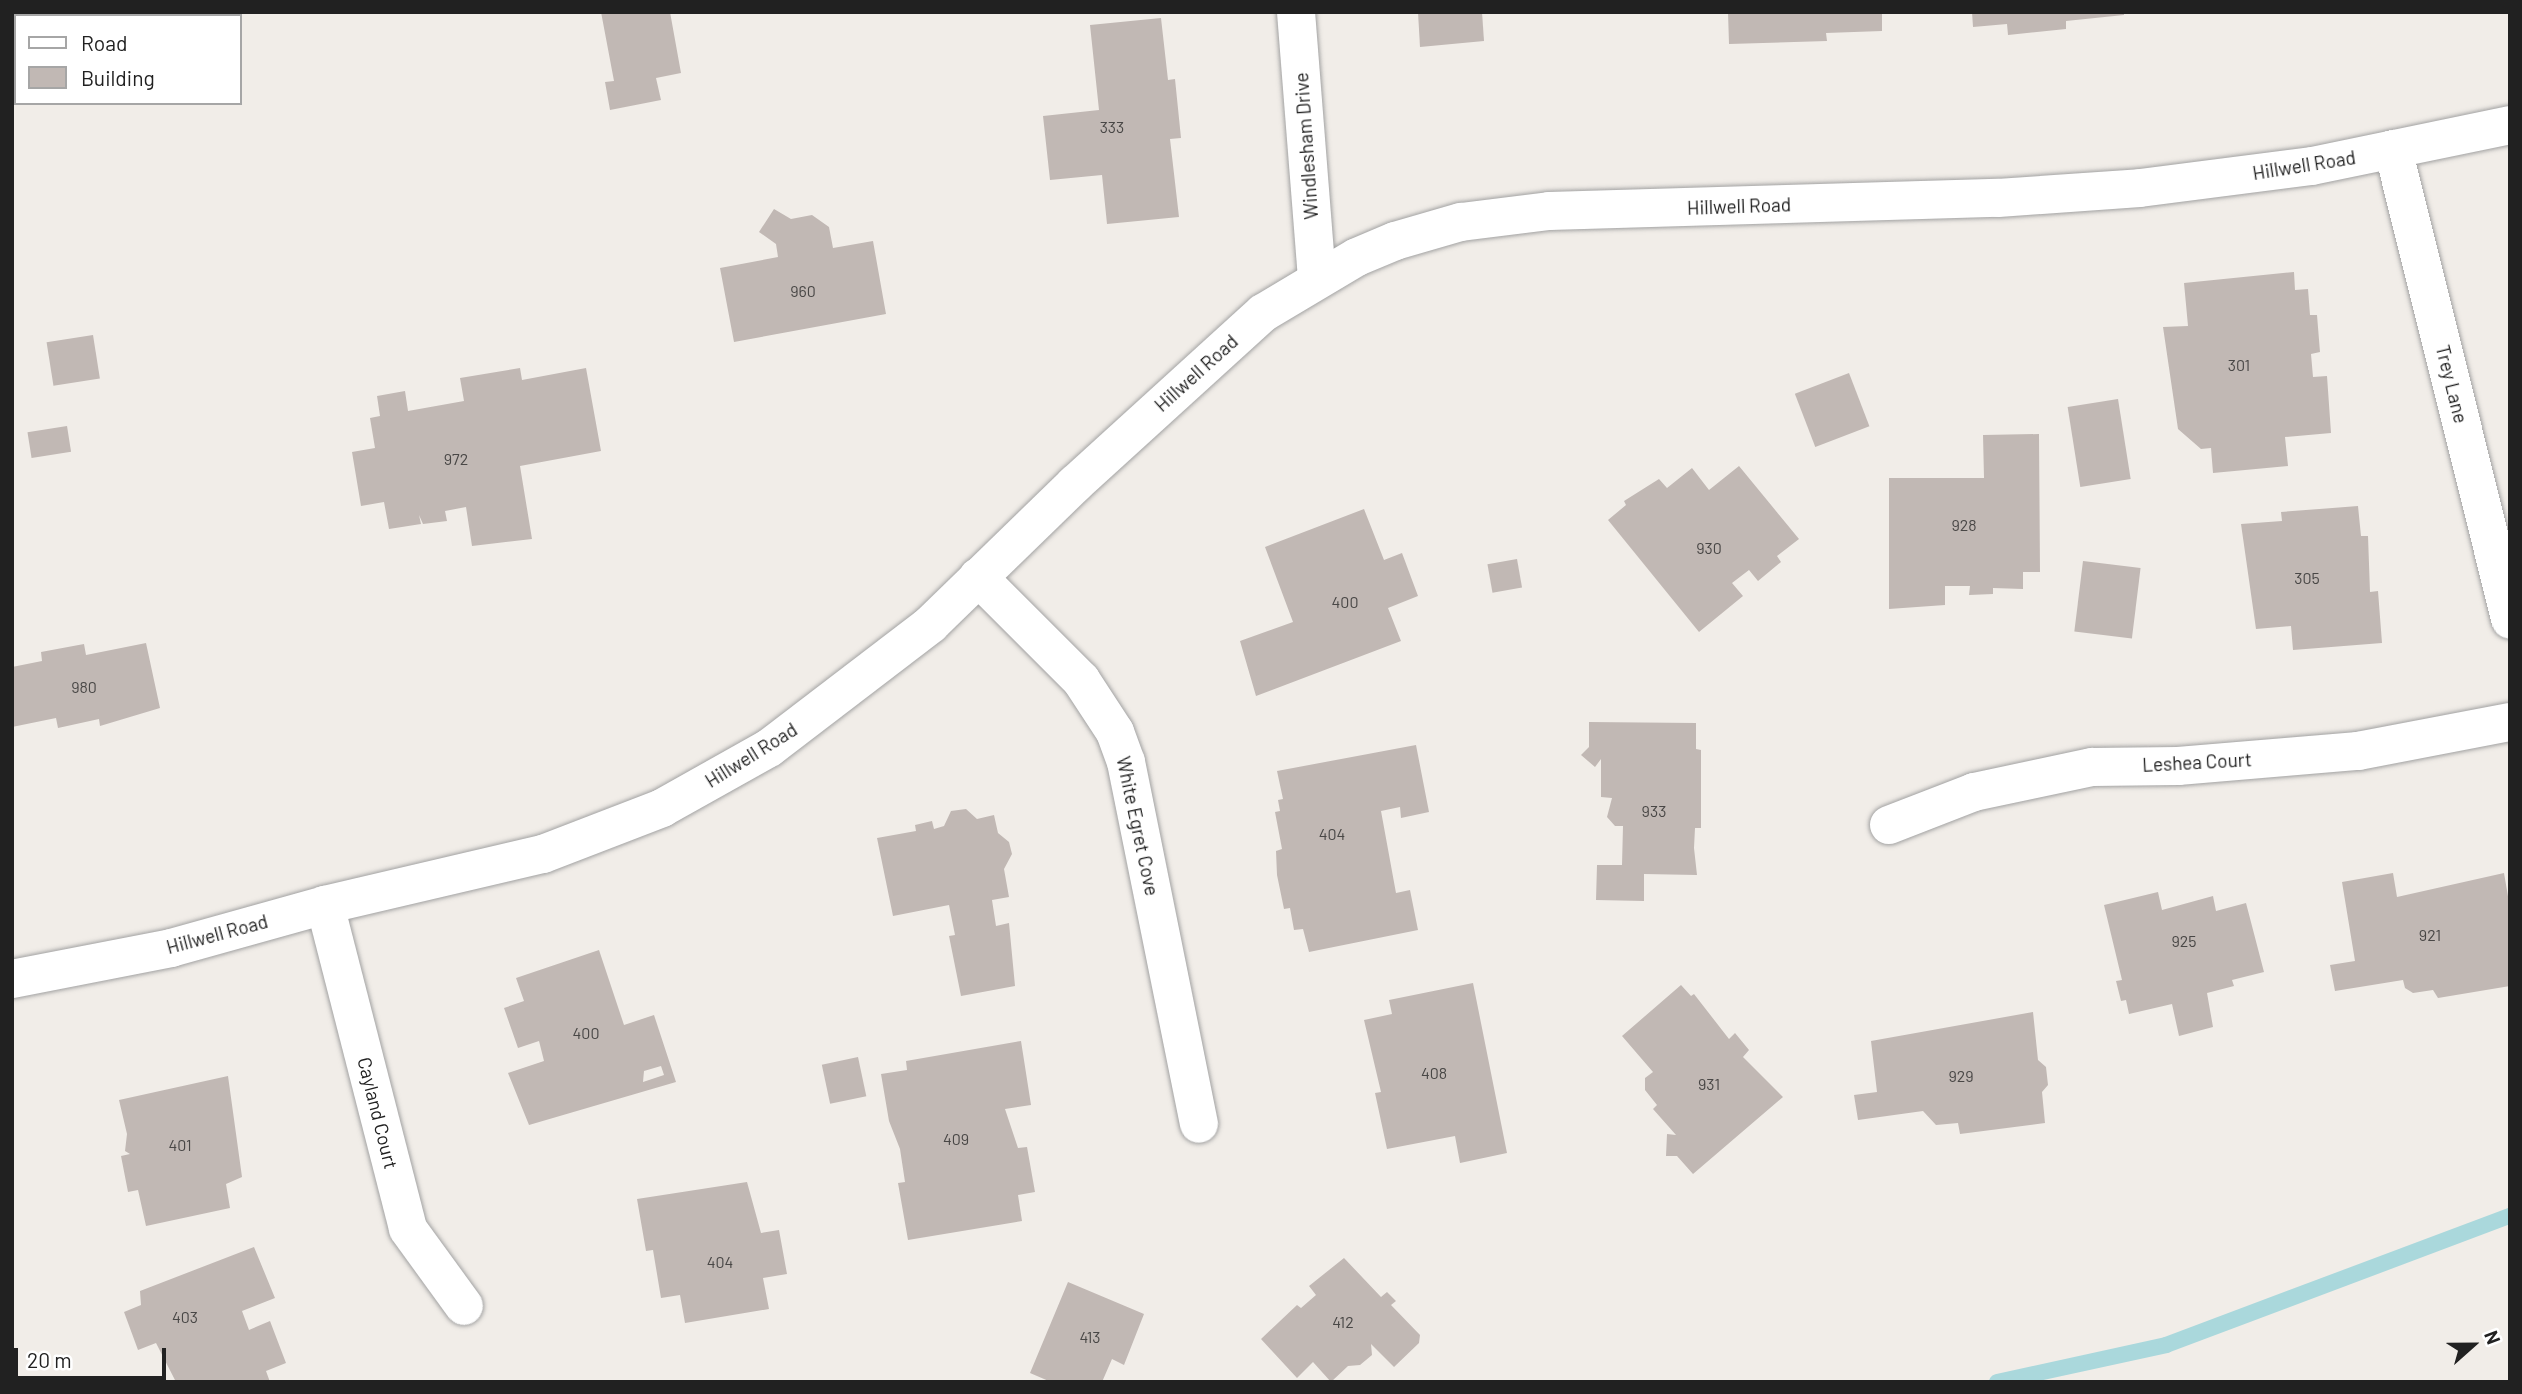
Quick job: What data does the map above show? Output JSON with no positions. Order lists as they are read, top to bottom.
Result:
{
  "streets": {
    "street": [
      "Windlesham Drive",
      "Hillwell Road",
      "Trey Lane",
      "Leshea Court",
      "White Egret Cove",
      "Cayland Court"
    ]
  },
  "crossings": [
    ["Windlesham Drive", "Hillwell Road"],
    ["Hillwell Road", "Trey Lane"],
    ["Hillwell Road", "White Egret Cove"],
    ["Hillwell Road", "Cayland Court"]
  ],
  "house_numbers": [
    "333",
    "960",
    "301",
    "972",
    "928",
    "930",
    "305",
    "400",
    "980",
    "933",
    "404",
    "921",
    "925",
    "400",
    "408",
    "929",
    "931",
    "409",
    "401",
    "404",
    "403",
    "412",
    "413"
  ],
  "legend": ["Road", "Building"],
  "scale_bar": "20 m",
  "north": "right"
}
